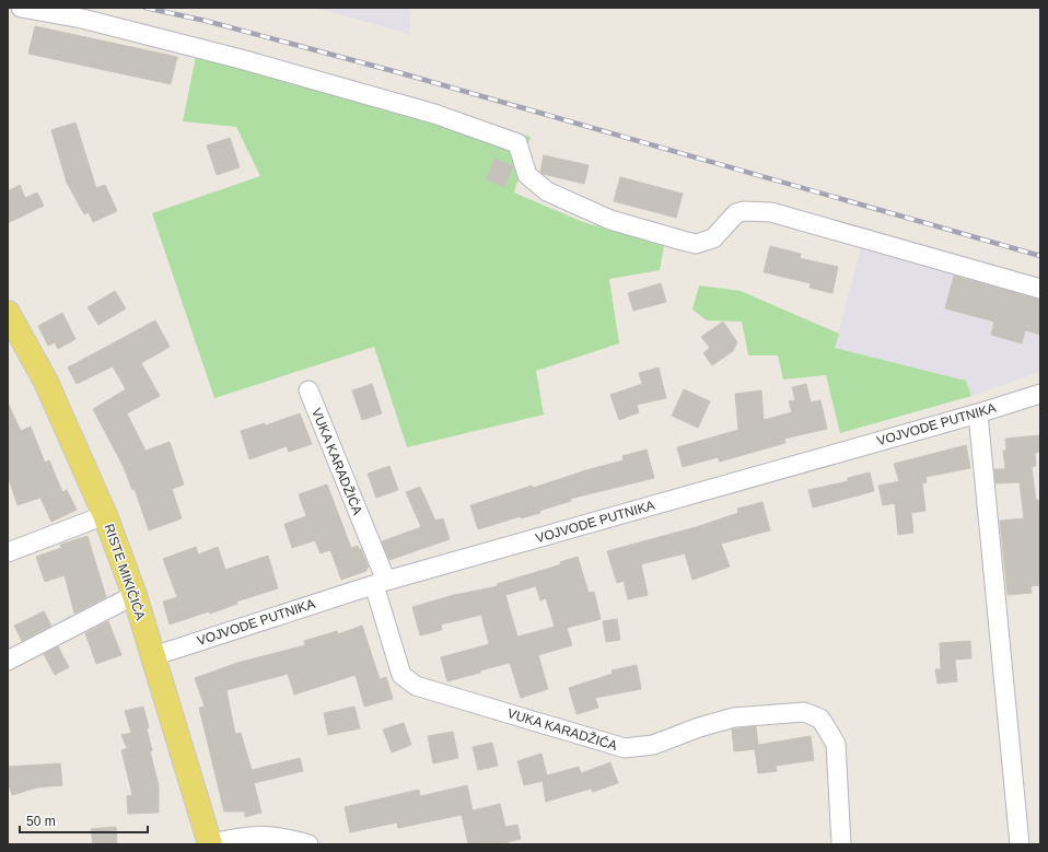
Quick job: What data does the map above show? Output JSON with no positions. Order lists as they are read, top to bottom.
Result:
{
  "streets": {
    "main road": ["RISTE MIKIČIĆA"],
    "street": ["VOJVODE PUTNIKA", "VUKA KARADŽIĆA"]
  },
  "crossings": [
    ["VOJVODE PUTNIKA", "VUKA KARADŽIĆA"],
    ["VOJVODE PUTNIKA", "RISTE MIKIČIĆA"]
  ],
  "scale_bar": "50 m"
}
